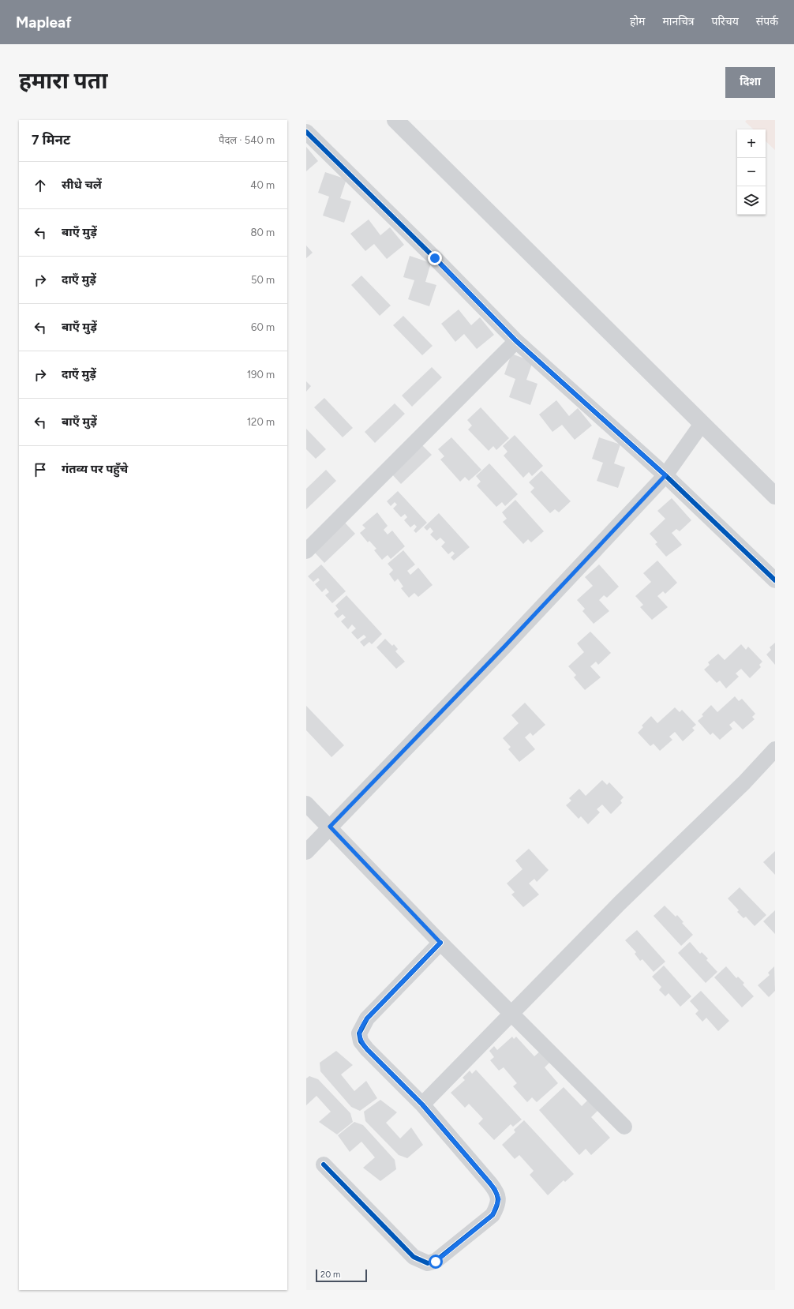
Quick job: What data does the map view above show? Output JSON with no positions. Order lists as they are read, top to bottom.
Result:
{
  "scale_bar": "20 m",
  "page": {
    "header": "Mapleaf",
    "nav": [
      "होम",
      "मानचित्र",
      "परिचय",
      "संपर्क"
    ],
    "title": "हमारा पता",
    "buttons": "दिशा",
    "heading": ["7 मिनट", "पैदल · 540 m"],
    "map_buttons": ["+", "−"],
    "list": [
      ["सीधे चलें", "40 m"],
      ["बाएँ मुड़ें", "80 m"],
      ["दाएँ मुड़ें", "50 m"],
      ["बाएँ मुड़ें", "60 m"],
      ["दाएँ मुड़ें", "190 m"],
      ["बाएँ मुड़ें", "120 m"],
      "गंतव्य पर पहुँचे"
    ],
    "scale": "20 m"
  }
}
